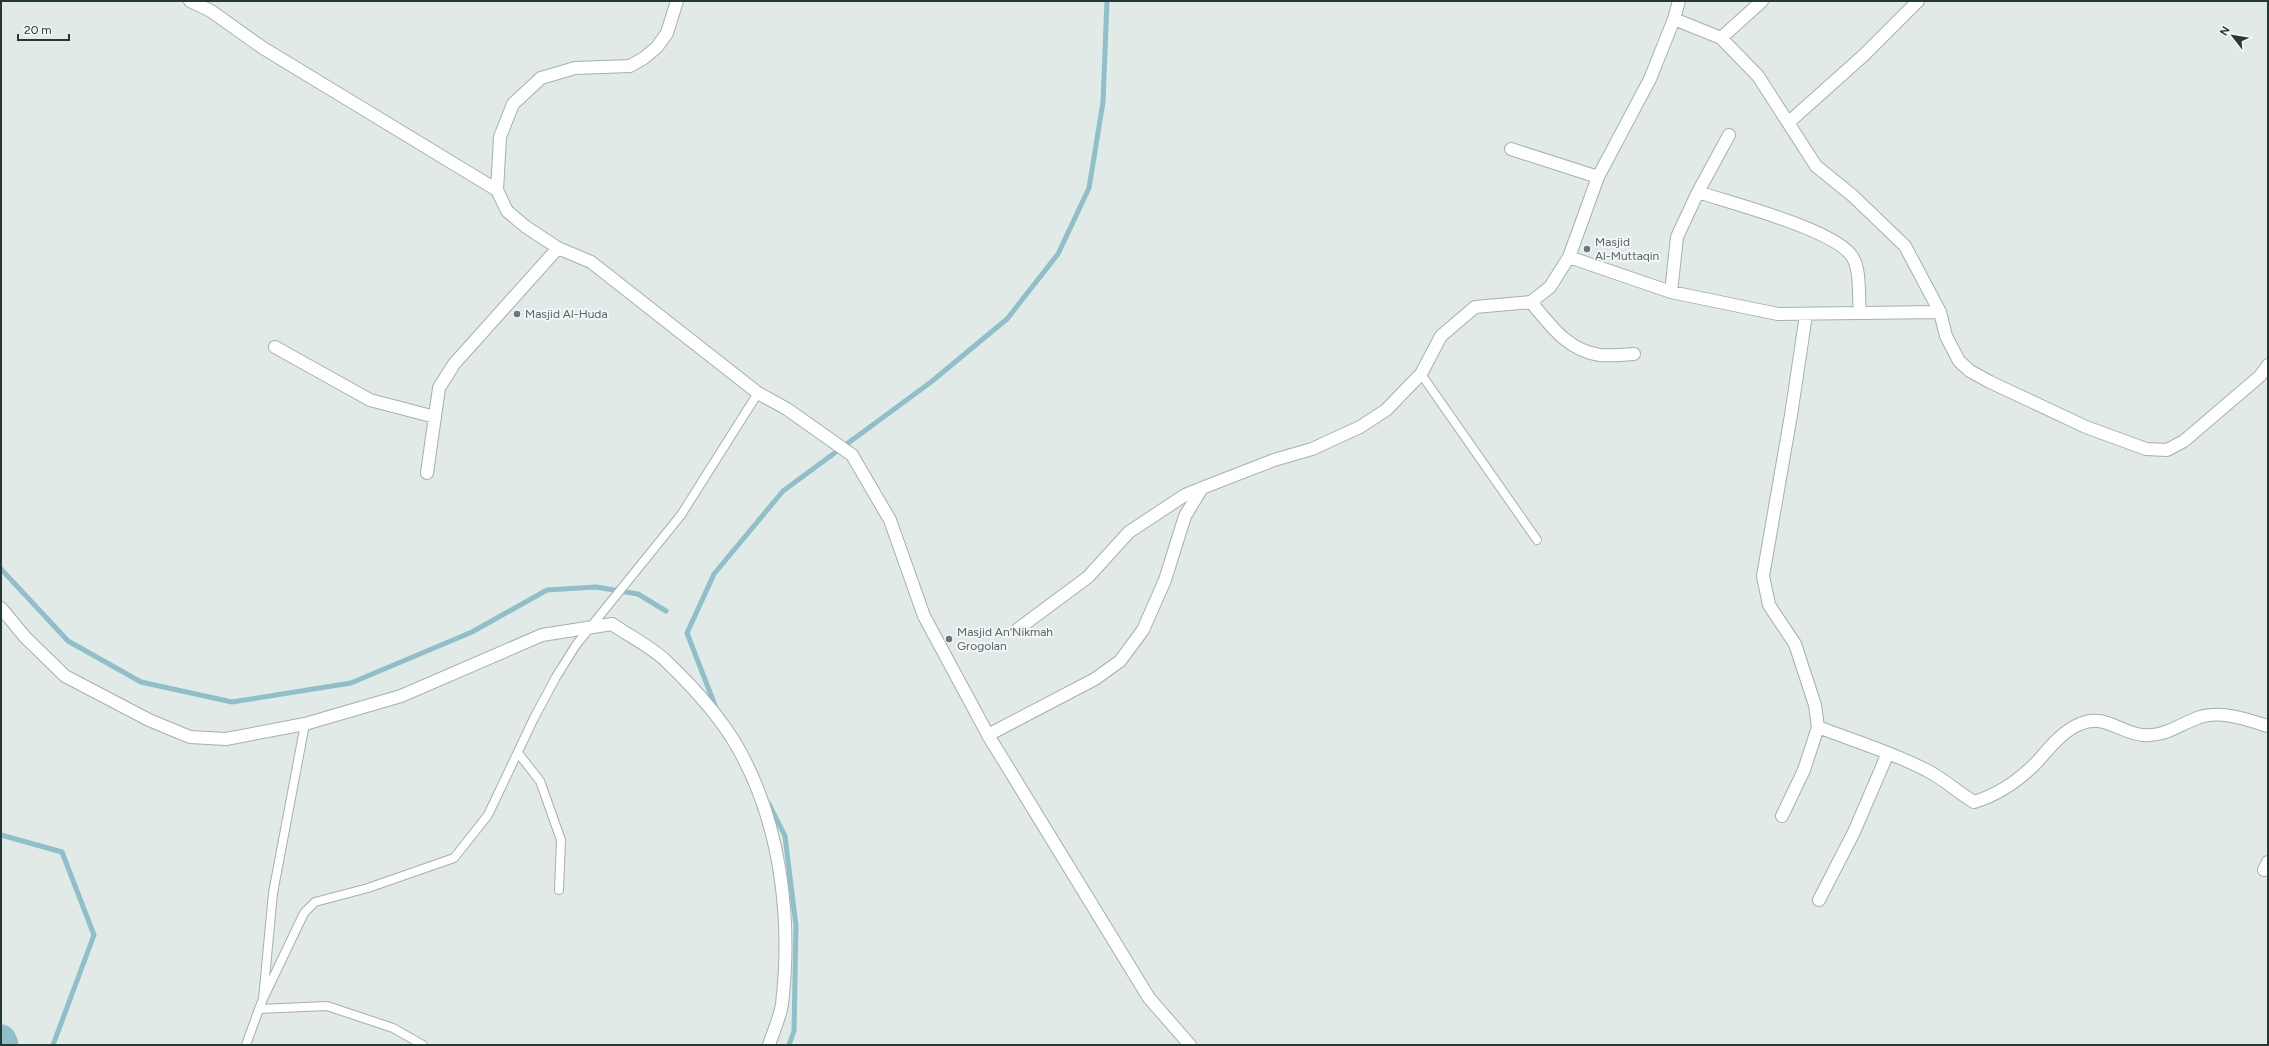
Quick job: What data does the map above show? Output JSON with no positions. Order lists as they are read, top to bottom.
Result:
{
  "places": ["Masjid Al-Muttaqin", "Masjid Al-Huda", "Masjid An'Nikmah Grogolan"],
  "scale_bar": "20 m",
  "north": "top left"
}
